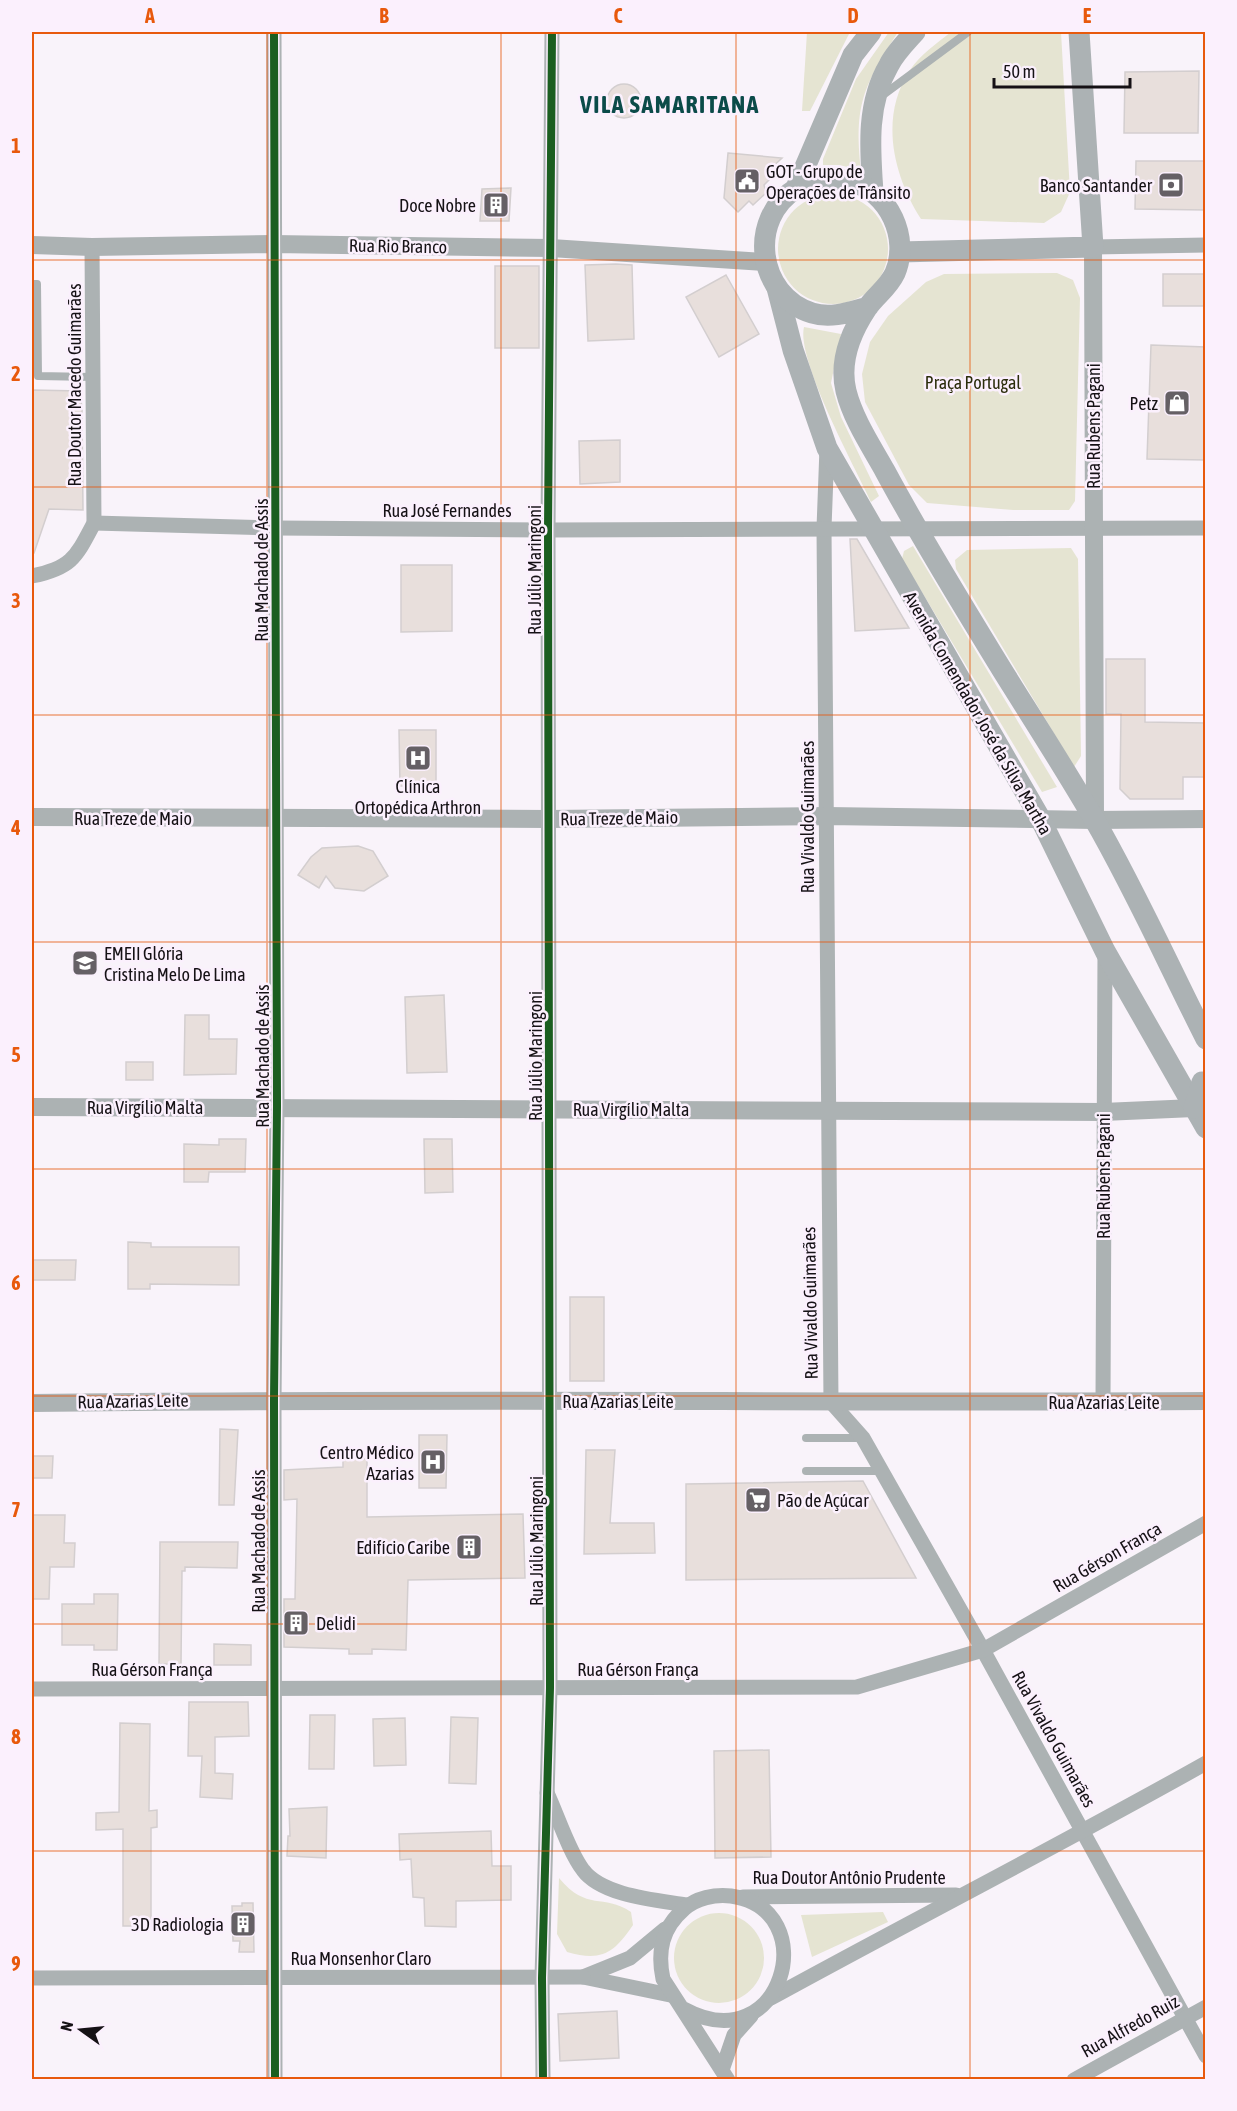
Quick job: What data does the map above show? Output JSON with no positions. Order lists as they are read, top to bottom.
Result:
{
  "streets": {
    "main road": ["Rua Rubens Pagani", "Avenida Comendador José da Silva Martha"],
    "street": [
      "Rua Rio Branco",
      "Rua Doutor Macedo Guimarães",
      "Rua José Fernandes",
      "Rua Machado de Assis",
      "Rua Júlio Maringoni",
      "Rua Vivaldo Guimarães",
      "Rua Treze de Maio",
      "Rua Virgílio Malta",
      "Rua Azarias Leite",
      "Rua Gérson França",
      "Rua Doutor Antônio Prudente",
      "Rua Monsenhor Claro",
      "Rua Alfredo Ruiz"
    ]
  },
  "crossings": [
    ["Rua Rio Branco", "Rua Doutor Macedo Guimarães"],
    ["Rua Rio Branco", "Rua Machado de Assis"],
    ["Rua Rio Branco", "Rua Júlio Maringoni"],
    ["Rua Rio Branco", "Avenida Comendador José da Silva Martha"],
    ["Rua Doutor Macedo Guimarães", "Rua José Fernandes"],
    ["Rua Rubens Pagani", "Avenida Comendador José da Silva Martha"],
    ["Rua Rubens Pagani", "Rua Treze de Maio"],
    ["Rua Rubens Pagani", "Rua Virgílio Malta"],
    ["Rua Rubens Pagani", "Rua Azarias Leite"],
    ["Rua José Fernandes", "Rua Machado de Assis"],
    ["Rua José Fernandes", "Rua Júlio Maringoni"],
    ["Rua José Fernandes", "Avenida Comendador José da Silva Martha"],
    ["Rua José Fernandes", "Rua Vivaldo Guimarães"],
    ["Rua Machado de Assis", "Rua Treze de Maio"],
    ["Rua Machado de Assis", "Rua Virgílio Malta"],
    ["Rua Machado de Assis", "Rua Azarias Leite"],
    ["Rua Machado de Assis", "Rua Gérson França"],
    ["Rua Machado de Assis", "Rua Monsenhor Claro"],
    ["Rua Júlio Maringoni", "Rua Treze de Maio"],
    ["Rua Júlio Maringoni", "Rua Virgílio Malta"],
    ["Rua Júlio Maringoni", "Rua Azarias Leite"],
    ["Rua Júlio Maringoni", "Rua Gérson França"],
    ["Rua Júlio Maringoni", "Rua Monsenhor Claro"],
    ["Avenida Comendador José da Silva Martha", "Rua Vivaldo Guimarães"],
    ["Avenida Comendador José da Silva Martha", "Rua Treze de Maio"],
    ["Avenida Comendador José da Silva Martha", "Rua Virgílio Malta"],
    ["Rua Vivaldo Guimarães", "Rua Treze de Maio"],
    ["Rua Vivaldo Guimarães", "Rua Virgílio Malta"],
    ["Rua Vivaldo Guimarães", "Rua Azarias Leite"],
    ["Rua Vivaldo Guimarães", "Rua Gérson França"],
    ["Rua Vivaldo Guimarães", "Rua Doutor Antônio Prudente"],
    ["Rua Vivaldo Guimarães", "Rua Alfredo Ruiz"]
  ],
  "districts": ["VILA SAMARITANA"],
  "parks": ["Praça Portugal"],
  "places": {
    "public building": ["GOT - Grupo de Operações de Trânsito"],
    "bank": ["Banco Santander"],
    "building": [
      "Doce Nobre",
      "Edifício Caribe",
      "Delidi",
      "3D Radiologia"
    ],
    "shop": ["Petz"],
    "hospital": ["Clínica Ortopédica Arthron", "Centro Médico Azarias"],
    "school or university": ["EMEII Glória Cristina Melo De Lima"],
    "supermarket": ["Pão de Açúcar"]
  },
  "scale_bar": "50 m",
  "north": "left",
  "grid": {
    "columns": [
      "A",
      "B",
      "C",
      "D",
      "E"
    ],
    "rows": [
      "1",
      "2",
      "3",
      "4",
      "5",
      "6",
      "7",
      "8",
      "9"
    ]
  }
}
